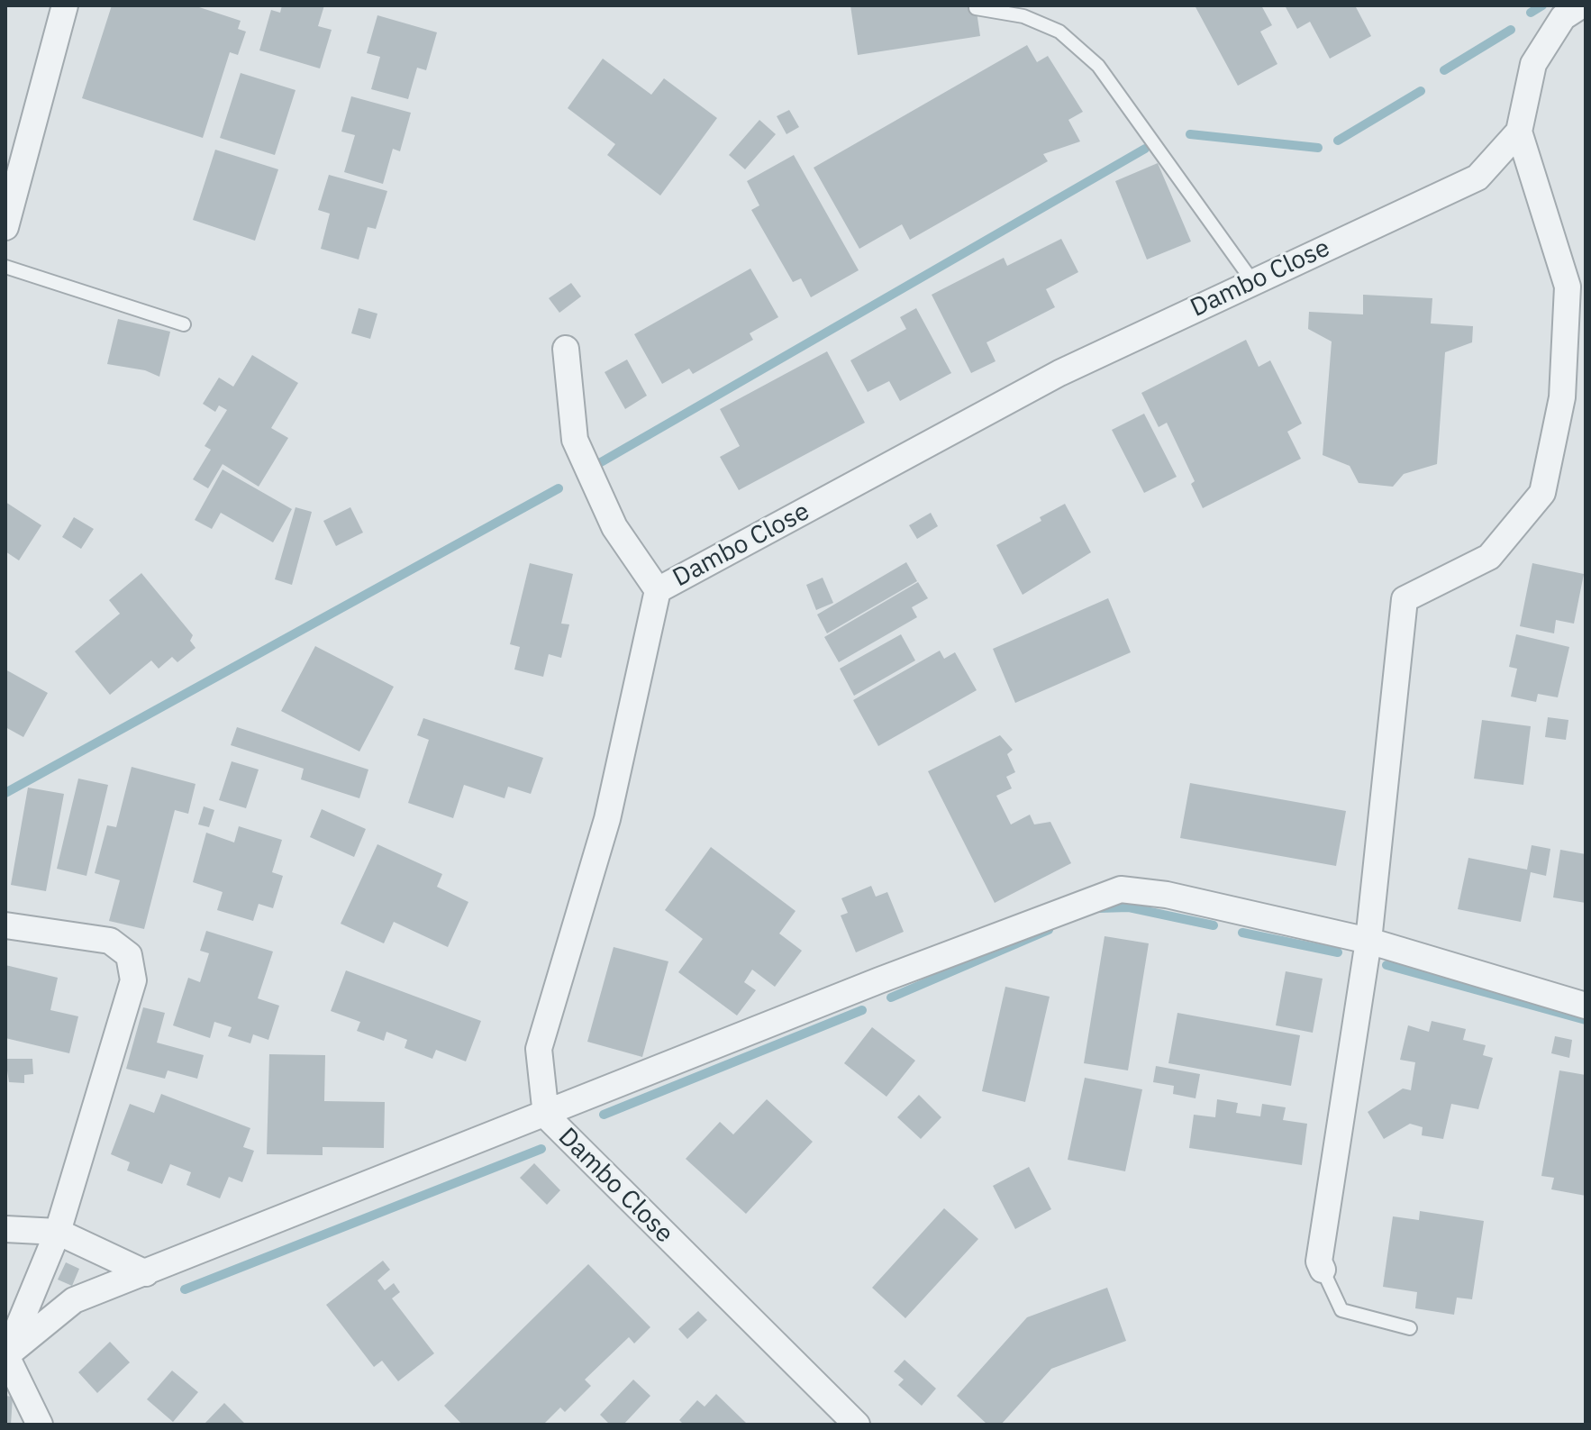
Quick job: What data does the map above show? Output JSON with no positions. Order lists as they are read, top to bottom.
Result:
{
  "streets": {
    "street": ["Dambo Close"]
  }
}
